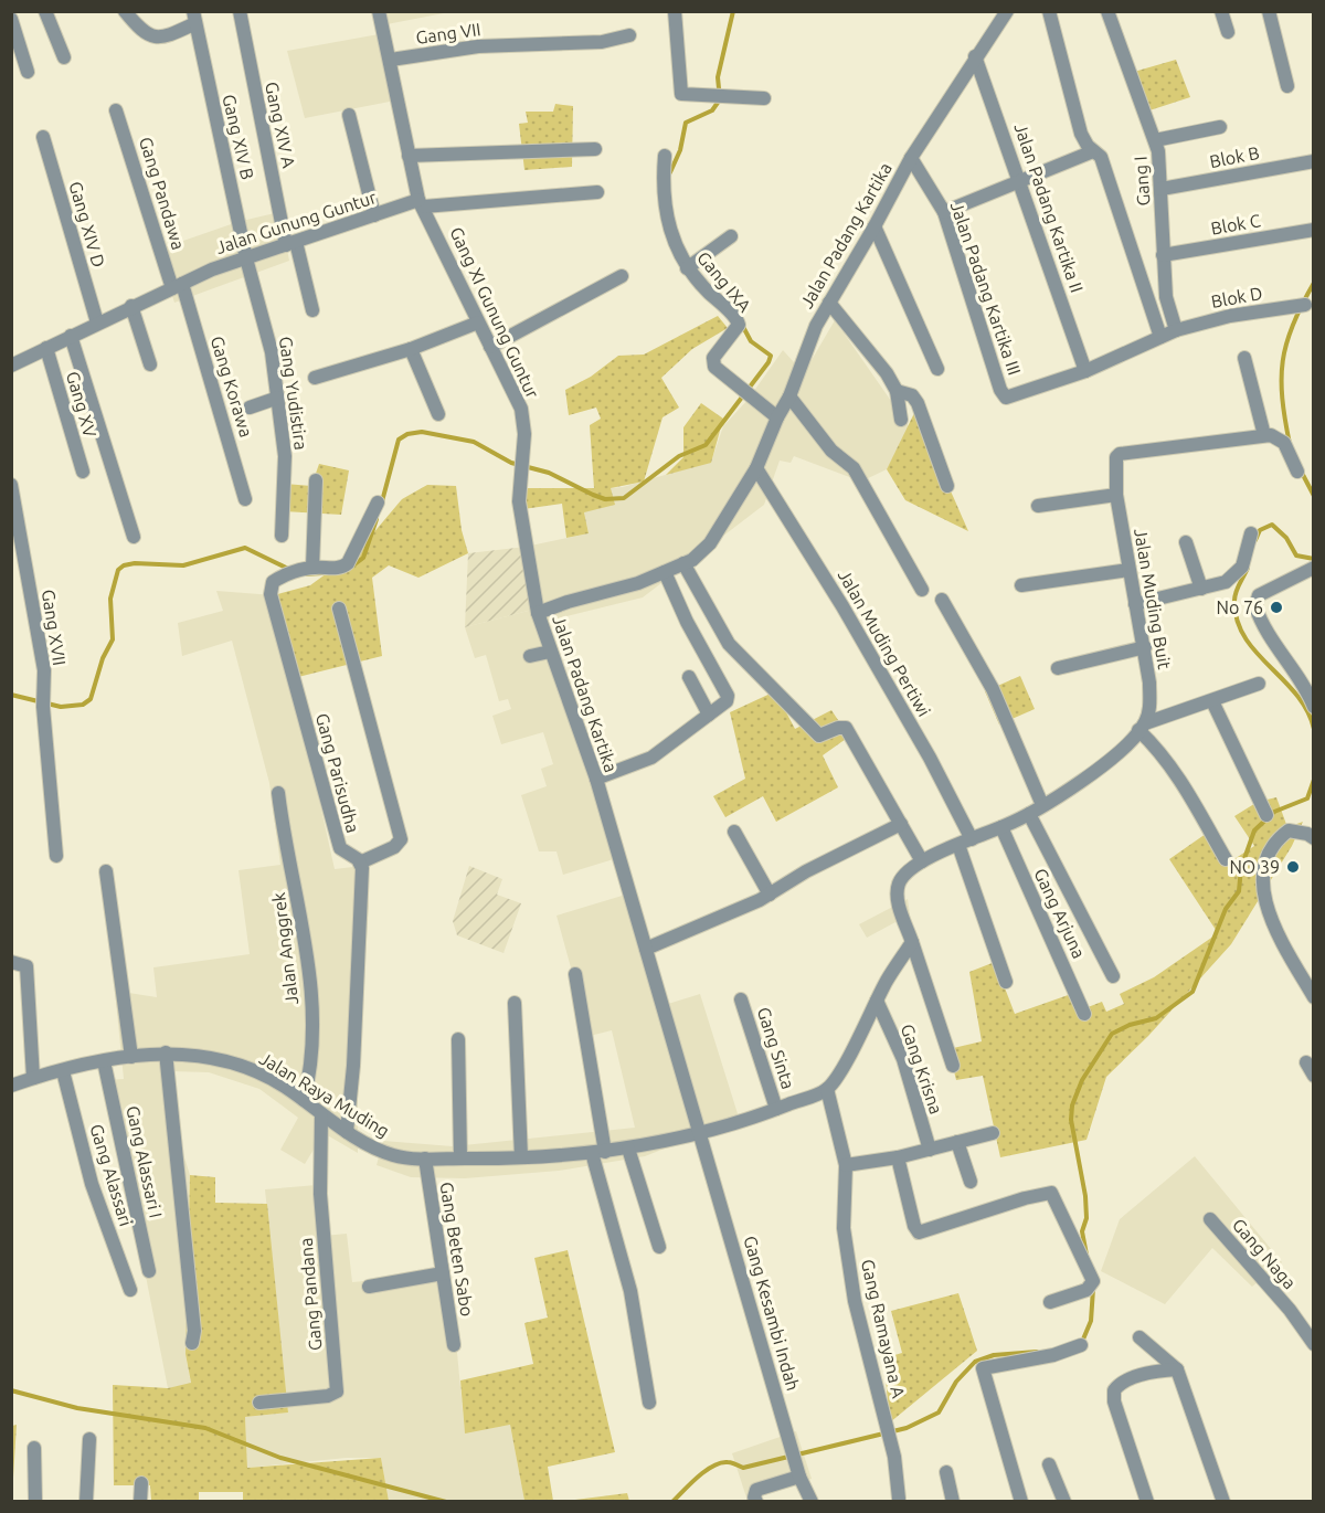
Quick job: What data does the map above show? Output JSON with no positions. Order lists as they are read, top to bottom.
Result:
{
  "streets": {
    "street": [
      "Gang VII",
      "Gang XIV A",
      "Gang XIV B",
      "Blok B",
      "Gang I",
      "Gang Pandawa",
      "Jalan Padang Kartika II",
      "Jalan Gunung Guntur",
      "Gang XIV D",
      "Blok C",
      "Jalan Padang Kartika",
      "Gang IXA",
      "Jalan Padang Kartika III",
      "Blok D",
      "Gang XI Gunung Guntur",
      "Gang Korawa",
      "Gang Yudistira",
      "Gang XV",
      "Jalan Muding Buit",
      "Gang XVII",
      "Jalan Muding Pertiwi",
      "Gang Parisudha",
      "Gang Arjuna",
      "Jalan Anggrek",
      "Gang Sinta",
      "Gang Krisna",
      "Jalan Raya Muding",
      "Gang Alassari I",
      "Gang Alassari",
      "Gang Beten Sabo",
      "Gang Naga",
      "Gang Pandana",
      "Gang Kesambi Indah",
      "Gang Ramayana A"
    ]
  },
  "crossings": [
    ["Gang XIV A", "Jalan Gunung Guntur"],
    ["Gang XIV B", "Jalan Gunung Guntur"],
    ["Gang XIV B", "Gang Yudistira"],
    ["Blok B", "Gang I"],
    ["Gang I", "Blok C"],
    ["Gang I", "Jalan Padang Kartika III"],
    ["Gang I", "Blok D"],
    ["Gang Pandawa", "Jalan Gunung Guntur"],
    ["Gang Pandawa", "Gang Korawa"],
    ["Jalan Padang Kartika II", "Jalan Padang Kartika"],
    ["Jalan Padang Kartika II", "Jalan Padang Kartika III"],
    ["Jalan Gunung Guntur", "Gang XIV D"],
    ["Jalan Gunung Guntur", "Gang XI Gunung Guntur"],
    ["Jalan Gunung Guntur", "Gang Korawa"],
    ["Jalan Gunung Guntur", "Gang Yudistira"],
    ["Jalan Gunung Guntur", "Gang XV"],
    ["Jalan Padang Kartika", "Gang IXA"],
    ["Jalan Padang Kartika", "Jalan Padang Kartika III"],
    ["Jalan Padang Kartika", "Gang XI Gunung Guntur"],
    ["Jalan Padang Kartika", "Jalan Muding Pertiwi"],
    ["Jalan Padang Kartika", "Jalan Raya Muding"],
    ["Jalan Padang Kartika", "Gang Kesambi Indah"],
    ["Jalan Padang Kartika III", "Blok D"],
    ["Jalan Anggrek", "Jalan Raya Muding"],
    ["Jalan Raya Muding", "Gang Alassari I"],
    ["Jalan Raya Muding", "Gang Alassari"],
    ["Jalan Raya Muding", "Gang Beten Sabo"],
    ["Jalan Raya Muding", "Gang Pandana"],
    ["Jalan Raya Muding", "Gang Kesambi Indah"]
  ],
  "places": ["No 76", "NO 39"]
}
